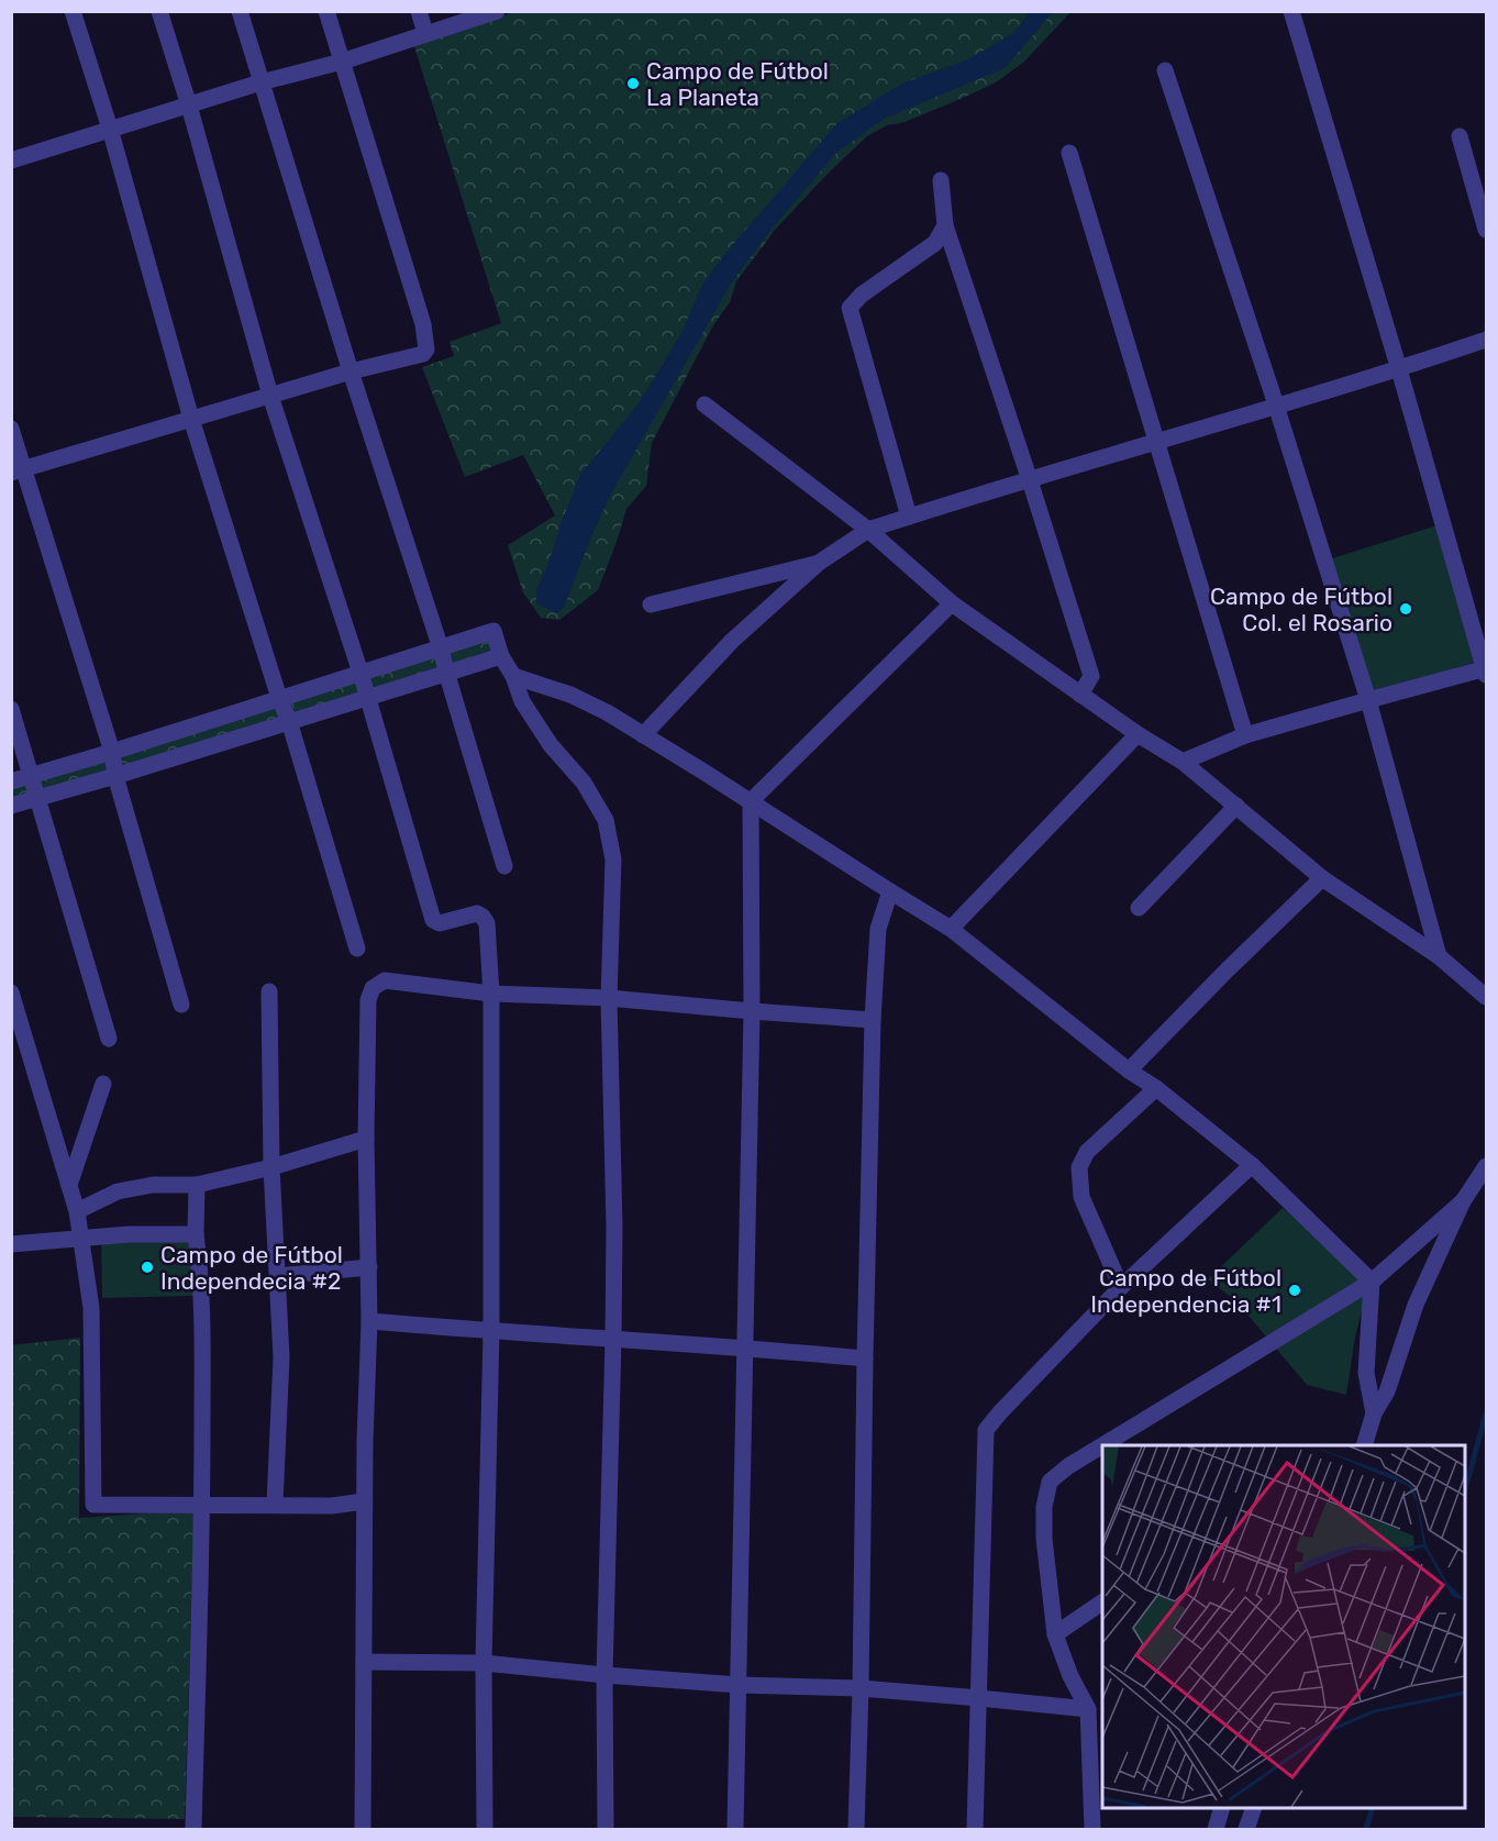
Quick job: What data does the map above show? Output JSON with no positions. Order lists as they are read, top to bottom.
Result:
{
  "places": [
    "Campo de Fútbol La Planeta",
    "Campo de Fútbol Col. el Rosario",
    "Campo de Fútbol Independecia #2",
    "Campo de Fútbol Independencia #1"
  ]
}
